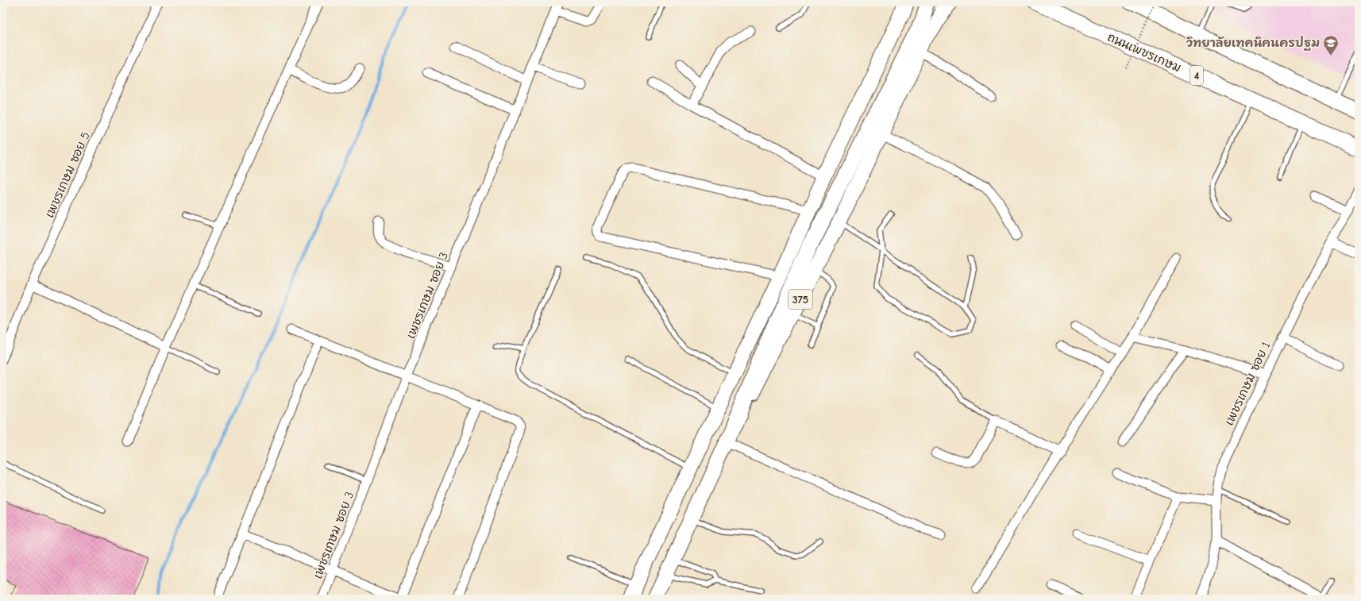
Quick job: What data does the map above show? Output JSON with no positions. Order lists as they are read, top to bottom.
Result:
{
  "streets": {
    "highway": ["ถนนเพชรเกษม", "4"],
    "main road": ["375"],
    "street": ["เพชรเกษม ซอย 5", "เพชรเกษม ซอย 3", "เพชรเกษม ซอย 1"]
  },
  "places": {
    "school or university": ["วิทยาลัยเทคนิคนครปฐม"]
  }
}
